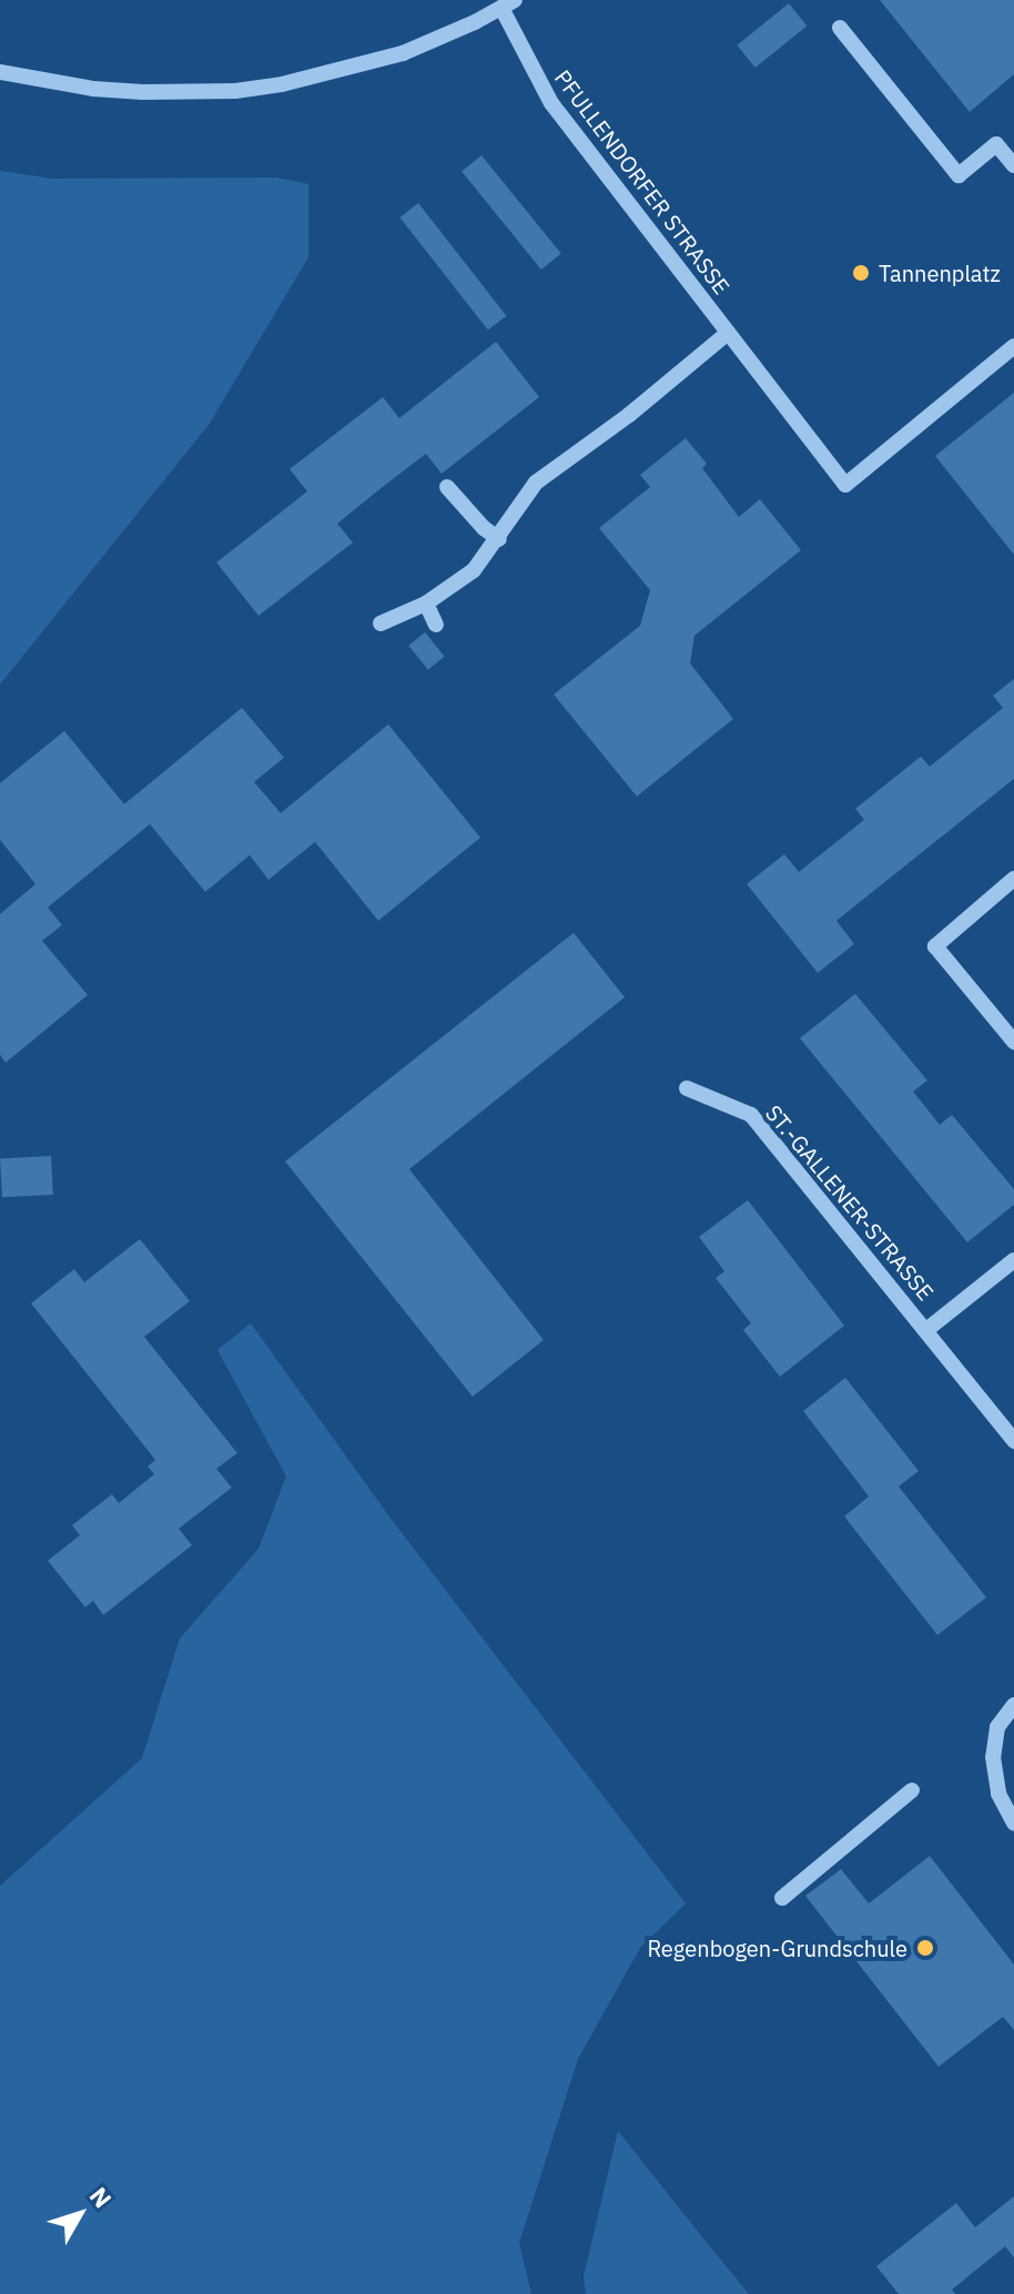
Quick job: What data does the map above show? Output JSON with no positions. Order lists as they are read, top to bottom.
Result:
{
  "streets": {
    "street": ["PFULLENDORFER STRASSE", "ST.-GALLENER-STRASSE"]
  },
  "places": ["Tannenplatz", "Regenbogen-Grundschule"],
  "north": "top right"
}
